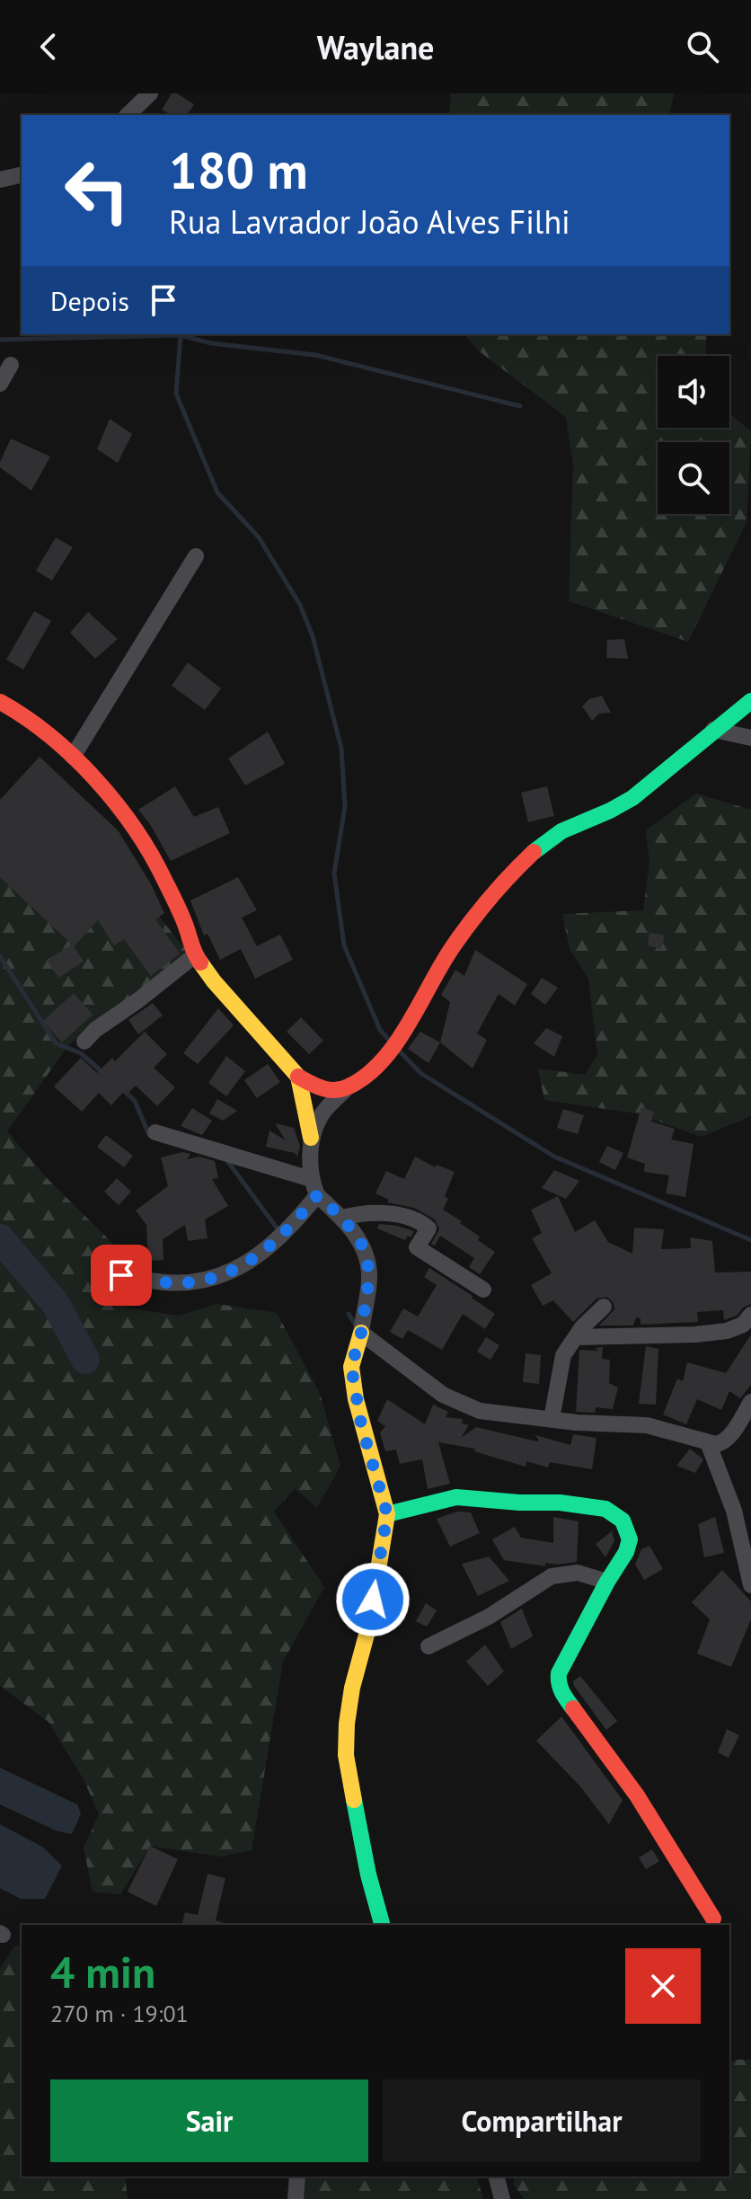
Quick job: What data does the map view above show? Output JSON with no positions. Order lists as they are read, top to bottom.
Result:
{
  "page": {
    "header": "Waylane",
    "turn": ["180 m", "Rua Lavrador João Alves Filhi"],
    "then": "Depois",
    "heading": ["4 min", "270 m · 19:01"],
    "buttons": ["Sair", "Compartilhar"]
  }
}
